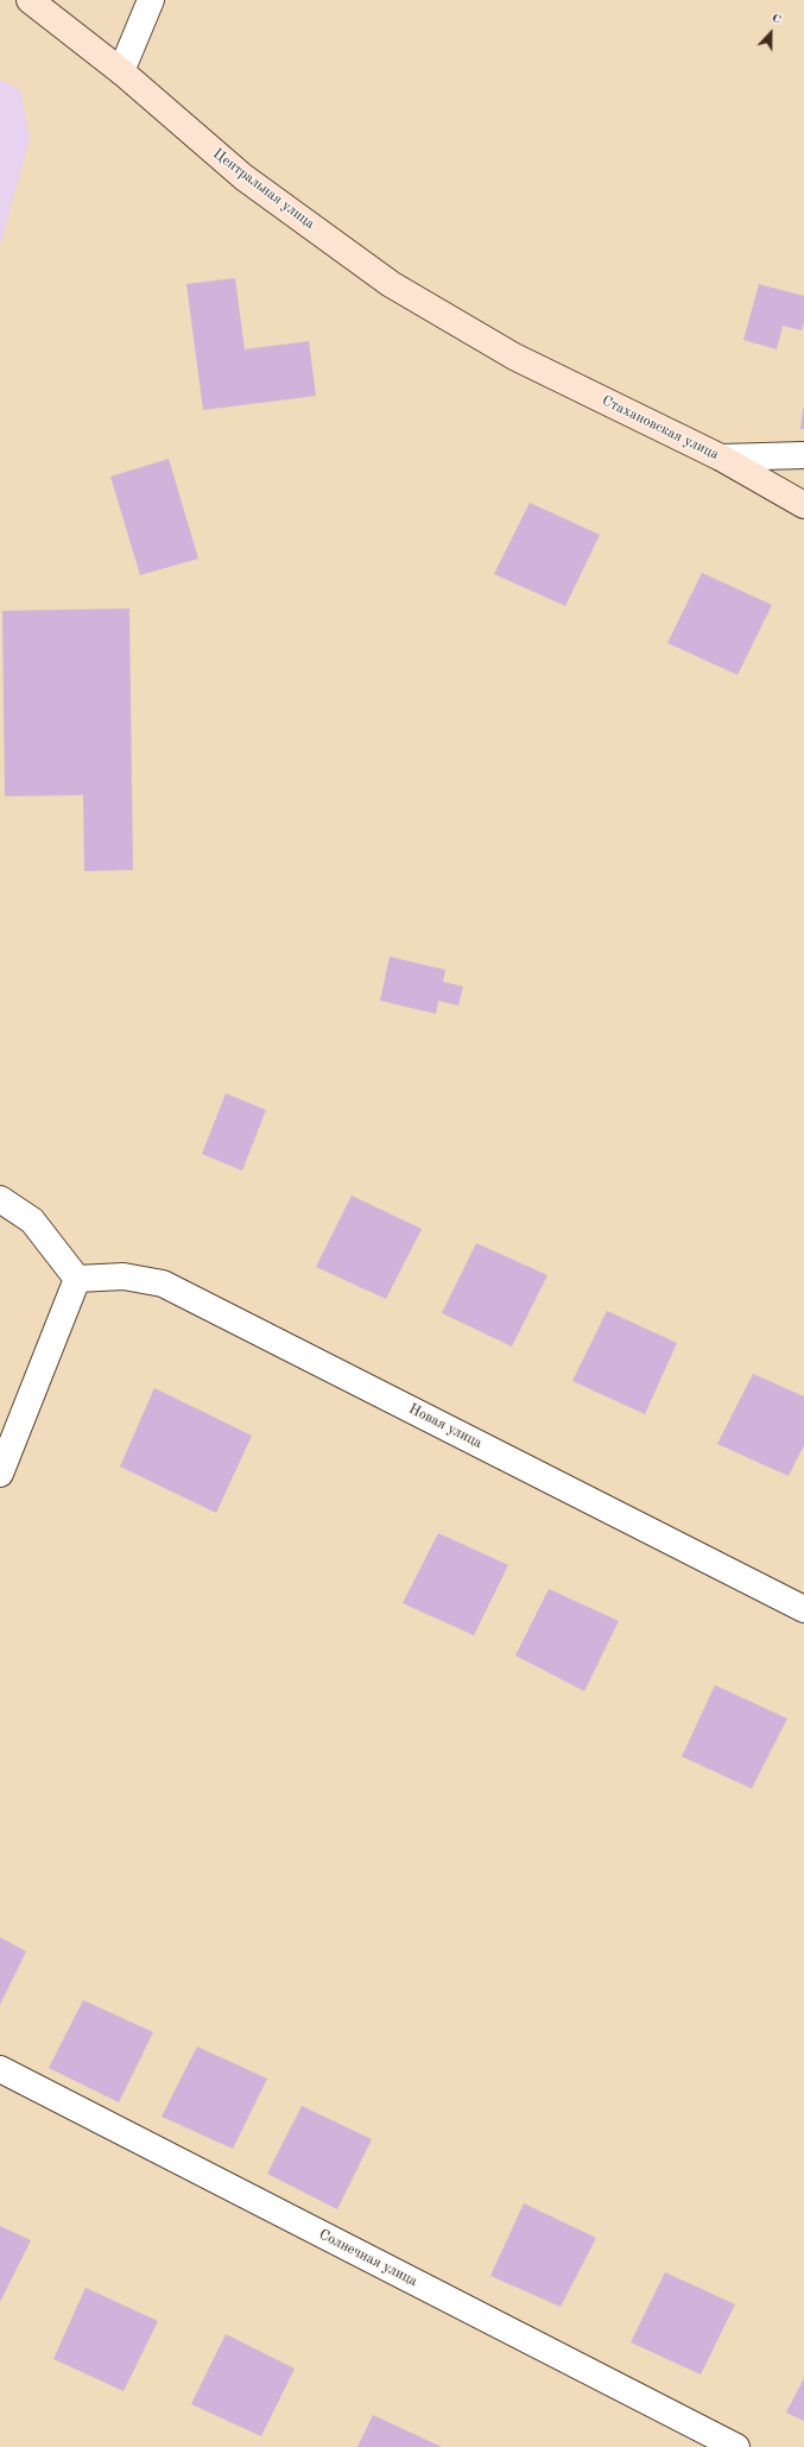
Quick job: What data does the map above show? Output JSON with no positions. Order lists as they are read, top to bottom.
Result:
{
  "streets": {
    "street": [
      "Центральная улица",
      "Стахановская улица",
      "Новая улица",
      "Солнечная улица"
    ]
  },
  "crossings": [
    ["Центральная улица", "Стахановская улица"]
  ],
  "north": "top"
}
